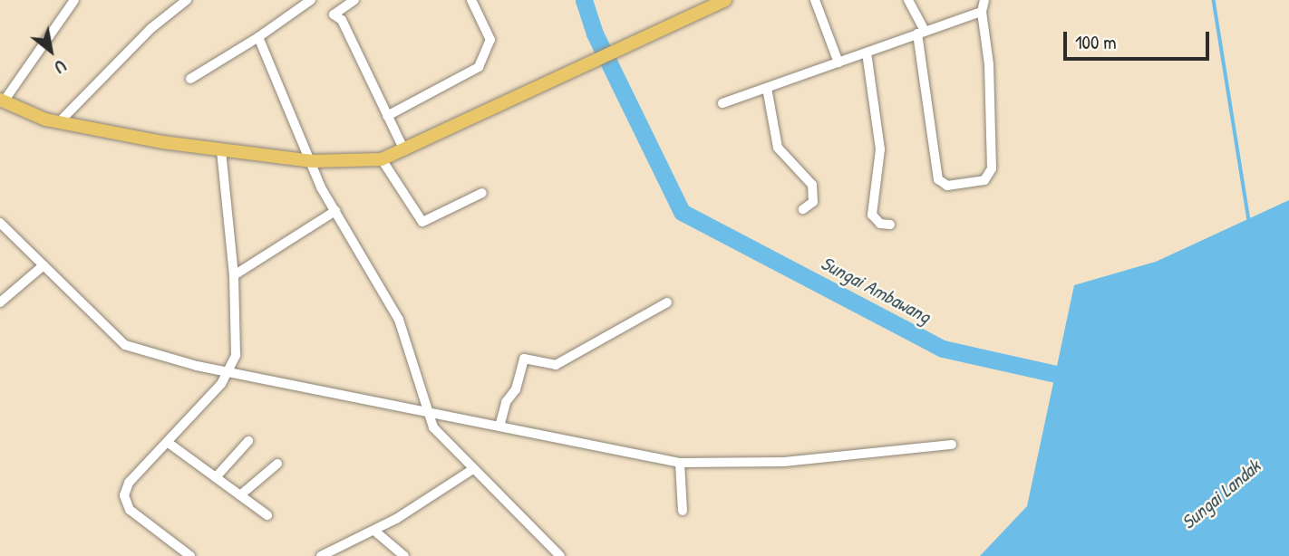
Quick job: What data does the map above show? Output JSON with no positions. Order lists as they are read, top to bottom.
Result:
{
  "water": ["Sungai Ambawang", "Sungai Landak"],
  "scale_bar": "100 m",
  "north": "bottom right"
}
